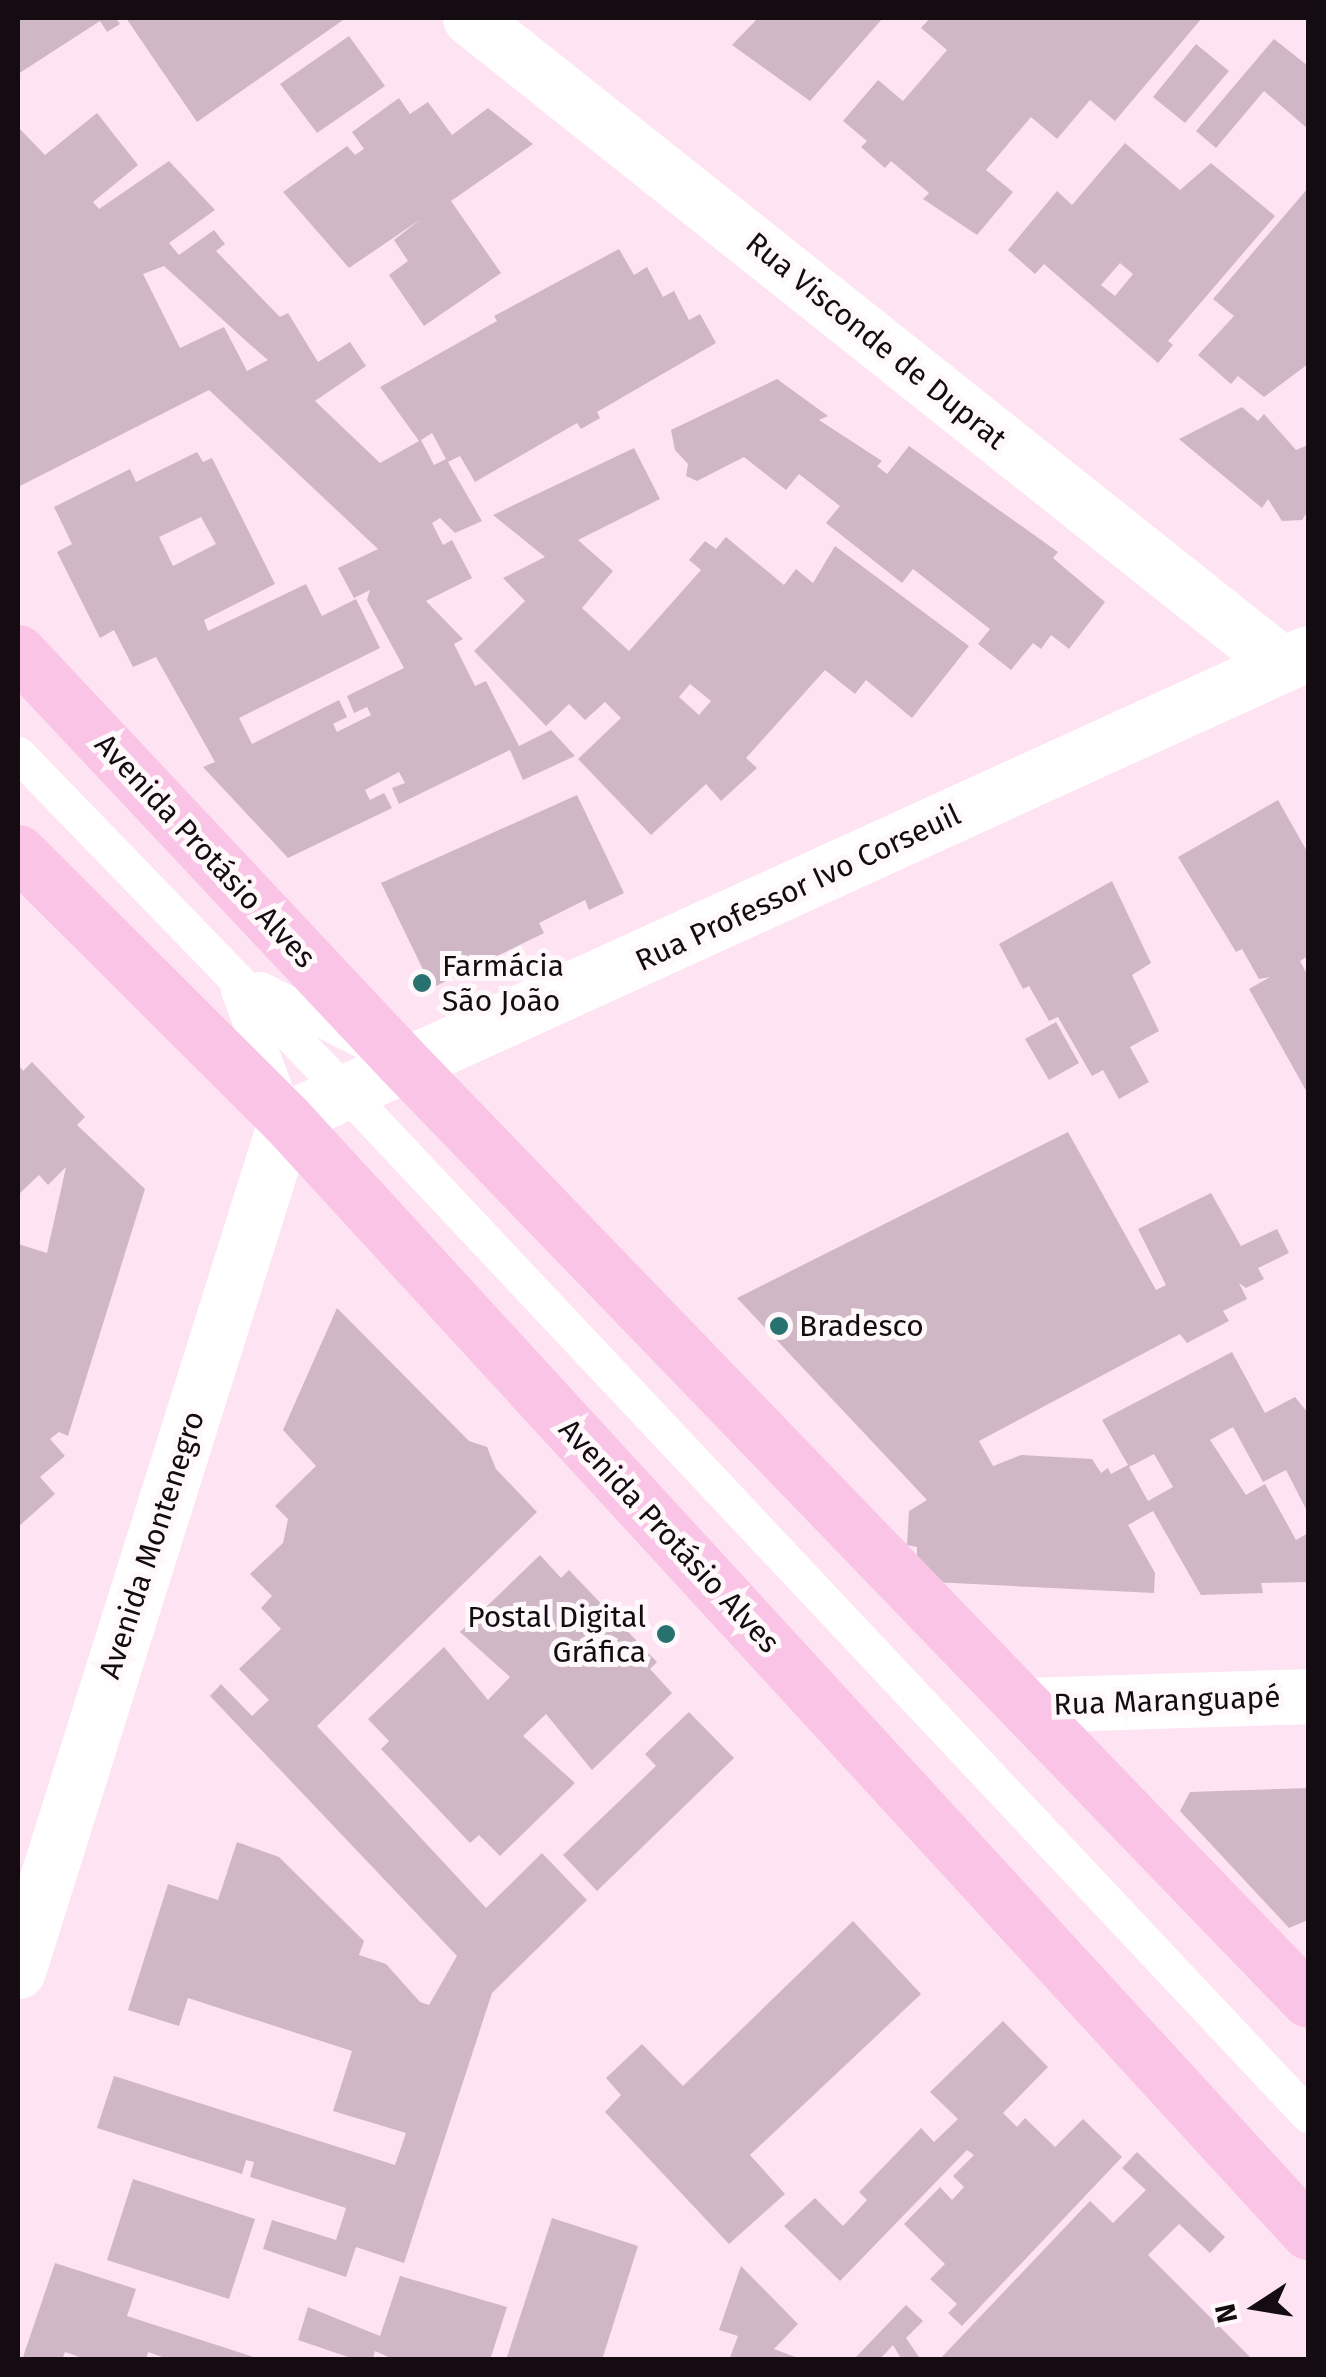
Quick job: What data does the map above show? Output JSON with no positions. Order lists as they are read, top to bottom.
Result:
{
  "streets": {
    "main road": ["Avenida Protásio Alves"],
    "street": [
      "Rua Visconde de Duprat",
      "Rua Professor Ivo Corseuil",
      "Avenida Montenegro",
      "Rua Maranguapé"
    ]
  },
  "crossings": [
    ["Rua Visconde de Duprat", "Rua Professor Ivo Corseuil"],
    ["Avenida Protásio Alves", "Rua Professor Ivo Corseuil"],
    ["Avenida Protásio Alves", "Avenida Montenegro"],
    ["Avenida Protásio Alves", "Rua Maranguapé"],
    ["Rua Professor Ivo Corseuil", "Avenida Montenegro"]
  ],
  "places": ["Farmácia São João", "Bradesco", "Postal Digital Gráfica"],
  "north": "left"
}
